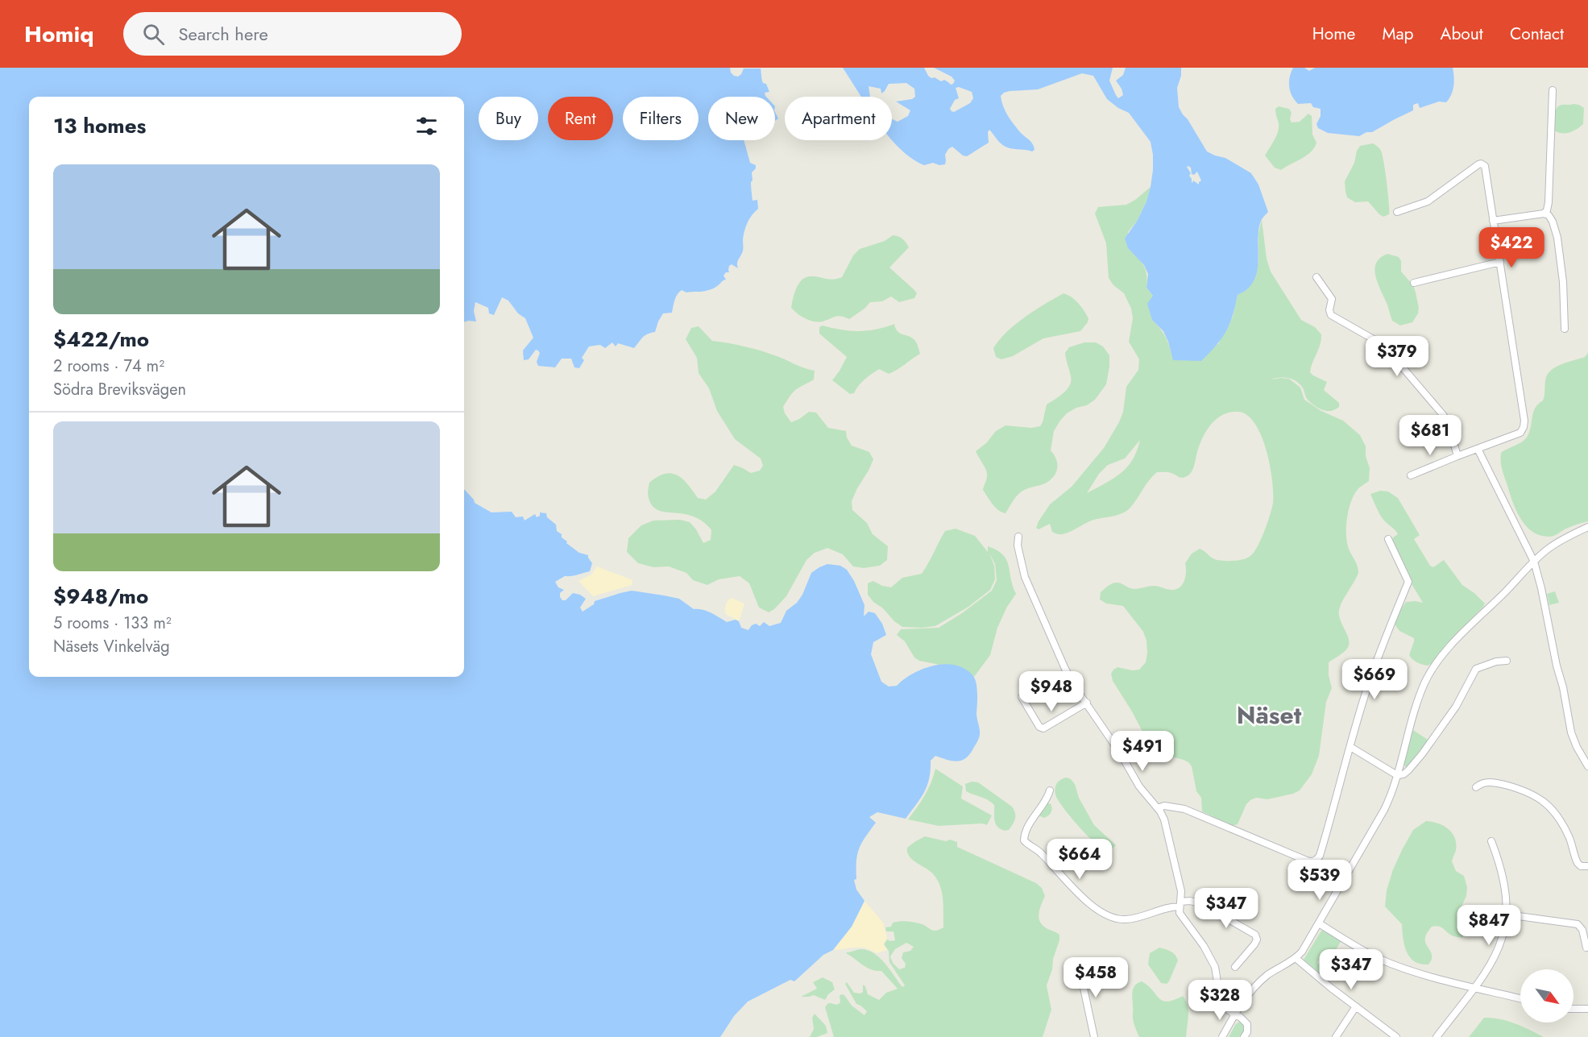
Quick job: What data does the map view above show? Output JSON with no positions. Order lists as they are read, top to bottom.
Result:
{
  "districts": ["Näset"],
  "north": "bottom right",
  "page": {
    "header": "Homiq",
    "search": "Search here",
    "nav": [
      "Home",
      "Map",
      "About",
      "Contact"
    ],
    "chip": [
      "Buy",
      "Rent",
      "Filters",
      "New",
      "Apartment"
    ],
    "heading": "13 homes",
    "list": [
      {
        "name": "$422/mo",
        "note": "2 rooms · 74 m² · Södra Breviksvägen"
      },
      {
        "name": "$948/mo",
        "note": "5 rooms · 133 m² · Näsets Vinkelväg"
      }
    ],
    "price": [
      "$422",
      "$379",
      "$681",
      "$669",
      "$948",
      "$491",
      "$664",
      "$539",
      "$347",
      "$847",
      "$347",
      "$458",
      "$328"
    ]
  }
}
